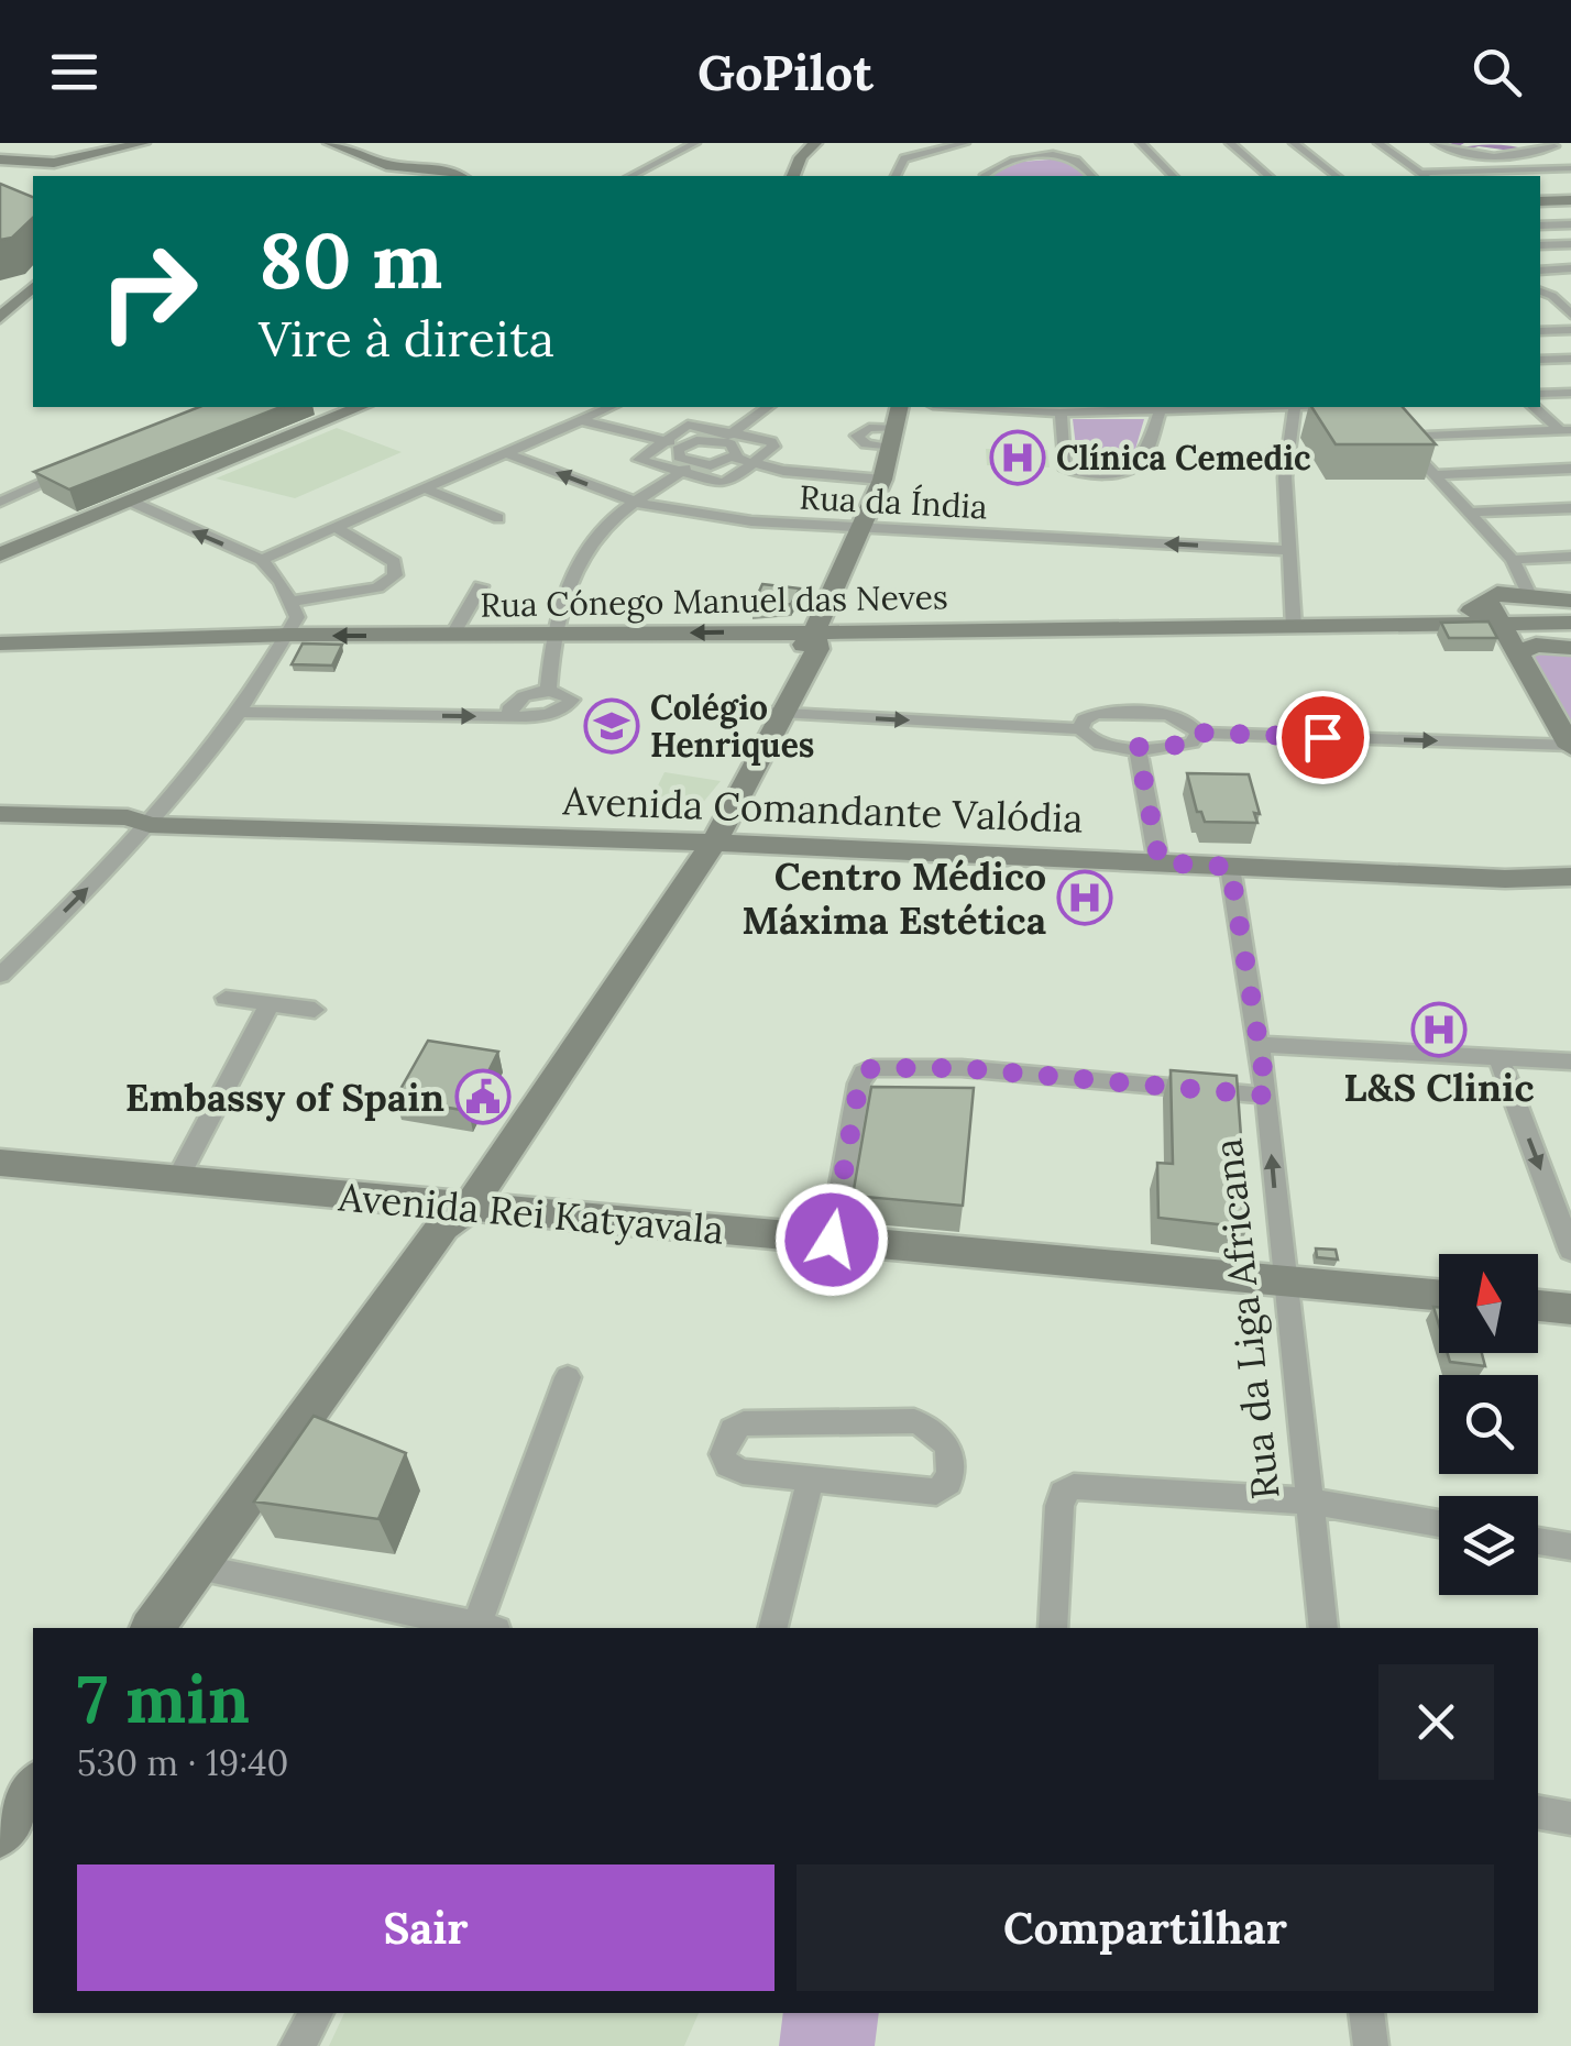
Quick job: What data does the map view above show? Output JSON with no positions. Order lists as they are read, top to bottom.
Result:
{
  "streets": {
    "main road": ["Rua Cónego Manuel das Neves", "Avenida Comandante Valódia", "Avenida Rei Katyavala"],
    "street": ["Rua da Índia", "Rua da Liga Africana"]
  },
  "crossings": [
    ["Avenida Comandante Valódia", "Rua da Liga Africana"],
    ["Avenida Rei Katyavala", "Rua da Liga Africana"]
  ],
  "places": {
    "hospital": ["Clínica Cemedic", "Centro Médico Máxima Estética", "L&S Clinic"],
    "school or university": ["Colégio Henriques"],
    "public building": ["Embassy of Spain"]
  },
  "north": "top",
  "page": {
    "header": "GoPilot",
    "turn": ["80 m", "Vire à direita"],
    "heading": ["7 min", "530 m · 19:40"],
    "buttons": ["Sair", "Compartilhar"]
  }
}
